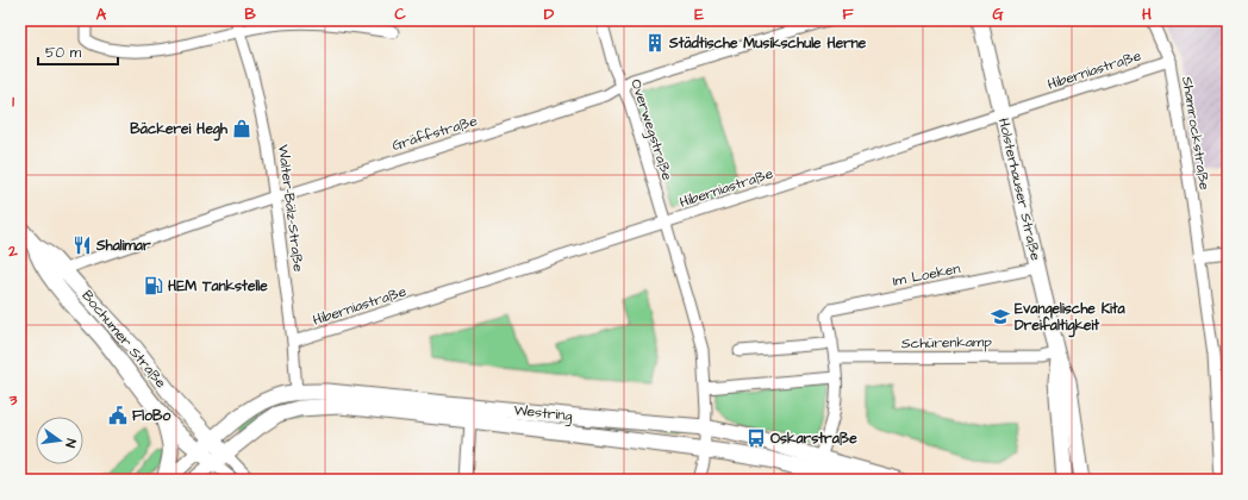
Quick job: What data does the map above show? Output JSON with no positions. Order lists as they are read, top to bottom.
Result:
{
  "streets": {
    "main road": ["Holsterhauser Straße", "Bochumer Straße", "Westring"],
    "street": [
      "Hiberniastraße",
      "Overwegstraße",
      "Gräffstraße",
      "Shamrockstraße",
      "Walter-Bälz-Straße",
      "Im Loeken",
      "Schürenkamp"
    ]
  },
  "crossings": [
    ["Hiberniastraße", "Overwegstraße"],
    ["Hiberniastraße", "Shamrockstraße"],
    ["Hiberniastraße", "Holsterhauser Straße"],
    ["Hiberniastraße", "Walter-Bälz-Straße"],
    ["Overwegstraße", "Gräffstraße"],
    ["Overwegstraße", "Westring"],
    ["Gräffstraße", "Walter-Bälz-Straße"],
    ["Gräffstraße", "Bochumer Straße"],
    ["Holsterhauser Straße", "Im Loeken"],
    ["Holsterhauser Straße", "Schürenkamp"],
    ["Walter-Bälz-Straße", "Westring"],
    ["Bochumer Straße", "Westring"]
  ],
  "places": {
    "building": ["Städtische Musikschule Herne"],
    "shop": ["Bäckerei Hegh"],
    "restaurant": ["Shalimar"],
    "fuel station": ["HEM Tankstelle"],
    "school or university": ["Evangelische Kita Dreifaltigkeit"],
    "public building": ["FloBo"],
    "bus stop": ["Oskarstraße"]
  },
  "scale_bar": "50 m",
  "north": "right",
  "grid": {
    "columns": [
      "A",
      "B",
      "C",
      "D",
      "E",
      "F",
      "G",
      "H"
    ],
    "rows": ["1", "2", "3"]
  }
}
